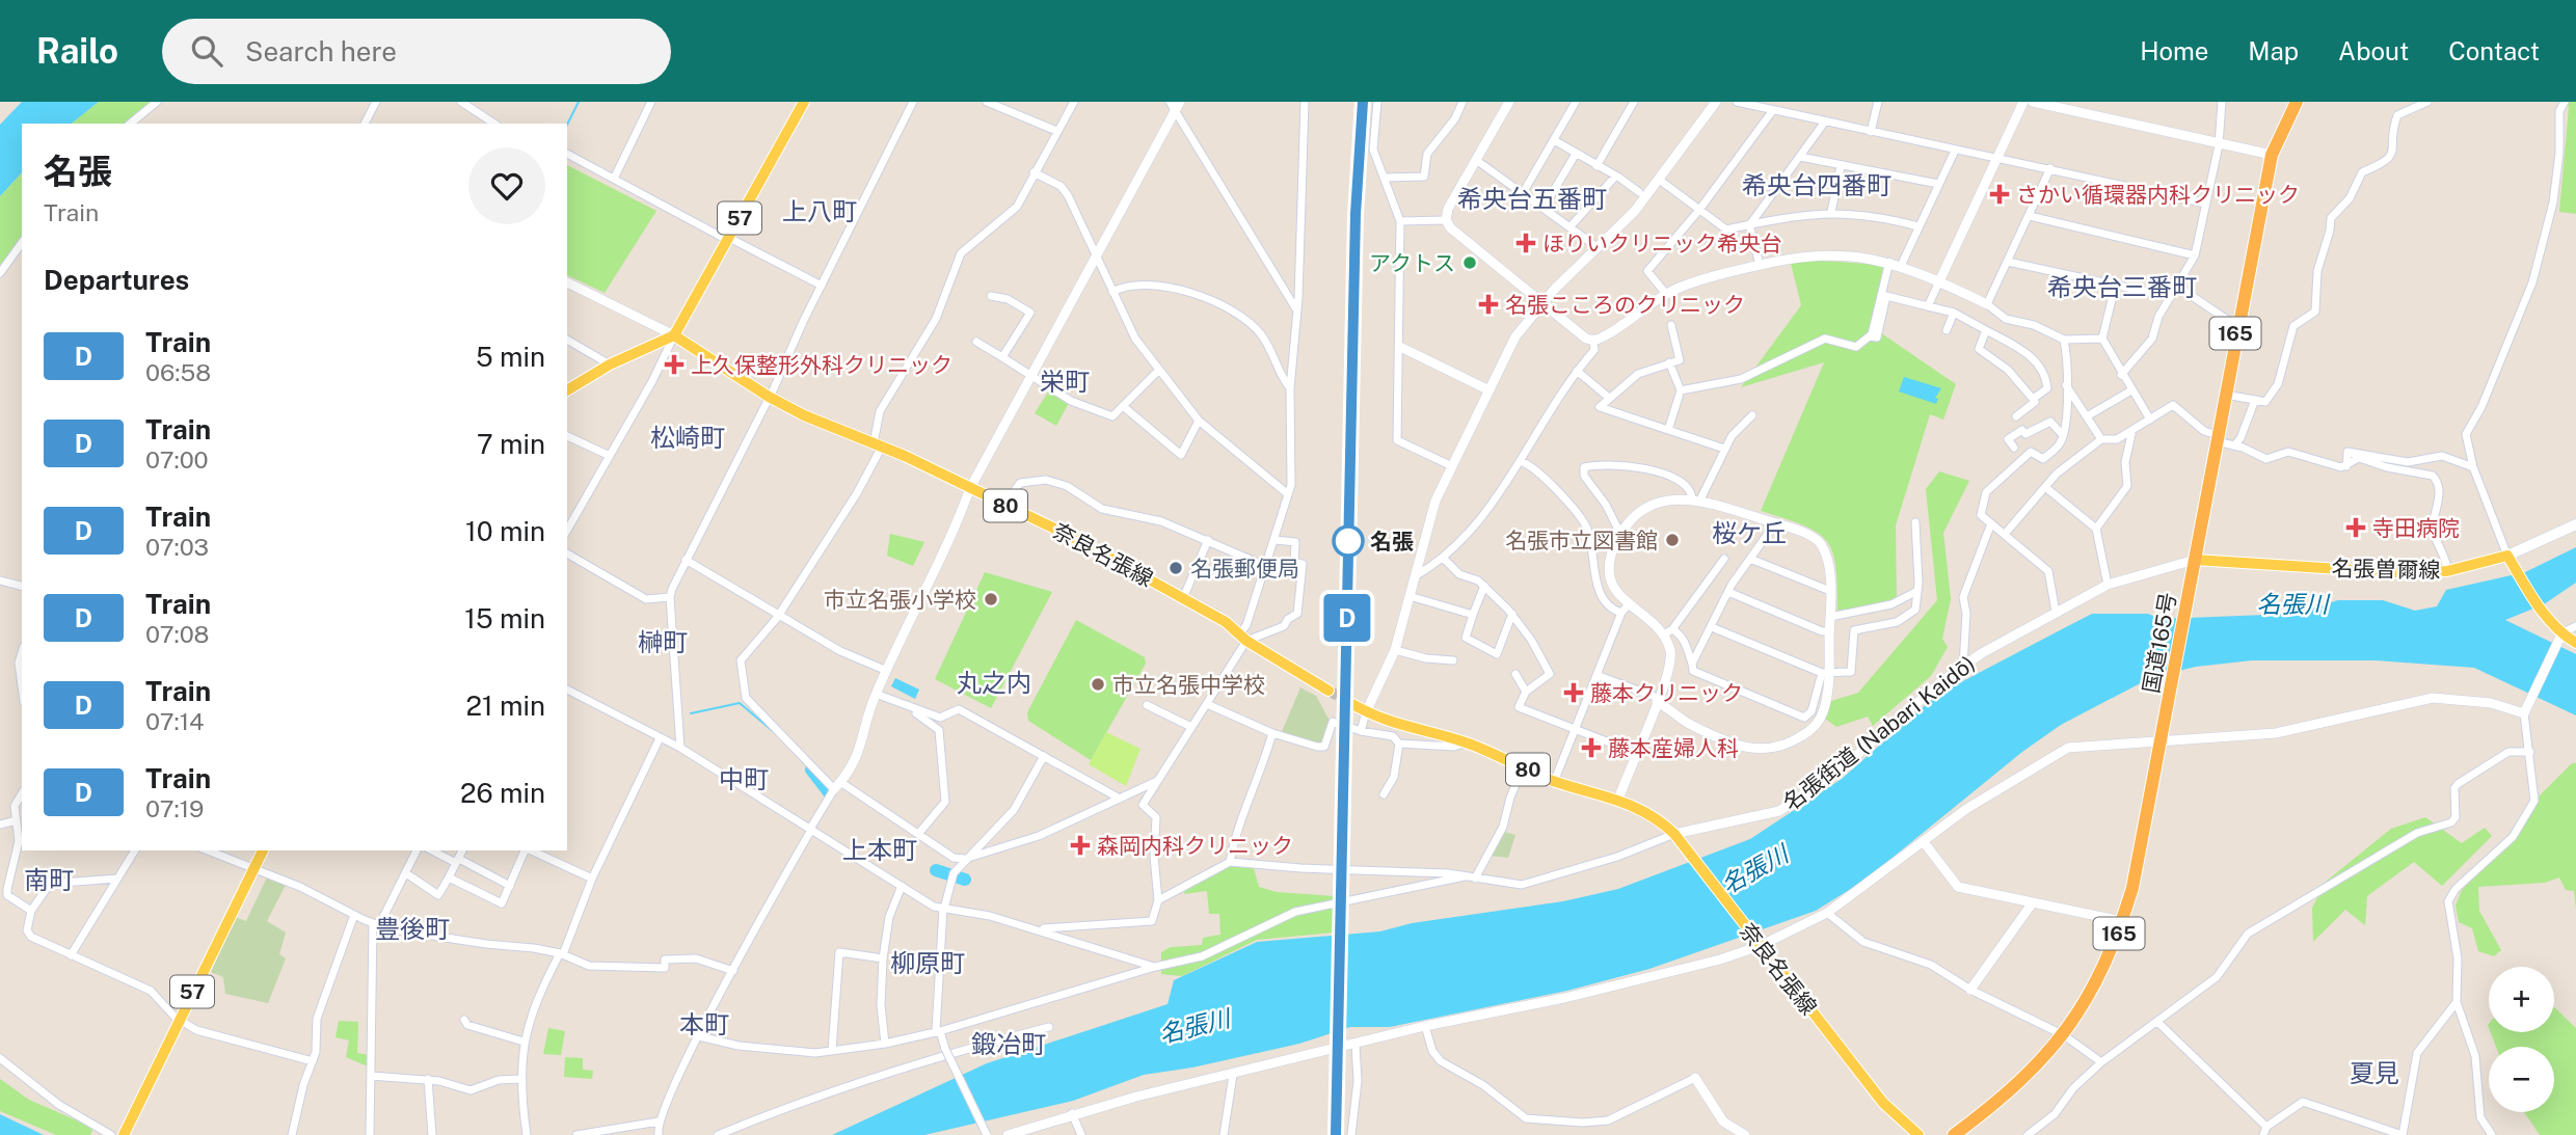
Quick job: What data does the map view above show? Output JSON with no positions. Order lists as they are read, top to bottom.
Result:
{
  "streets": {
    "highway": ["165", "国道165号"],
    "main road": [
      "57",
      "80",
      "奈良名張線",
      "名張曽爾線"
    ],
    "street": ["名張街道 (Nabari Kaidō)"]
  },
  "crossings": [
    ["57", "奈良名張線"],
    ["奈良名張線", "名張街道 (Nabari Kaidō)"],
    ["名張曽爾線", "国道165号"],
    ["名張曽爾線", "名張街道 (Nabari Kaidō)"],
    ["国道165号", "名張街道 (Nabari Kaidō)"]
  ],
  "districts": [
    "希央台四番町",
    "希央台五番町",
    "上八町",
    "希央台三番町",
    "栄町",
    "松崎町",
    "桜ケ丘",
    "榊町",
    "丸之内",
    "中町",
    "上本町",
    "南町",
    "豊後町",
    "柳原町",
    "本町",
    "鍛冶町",
    "夏見"
  ],
  "water": ["名張川"],
  "places": {
    "health": [
      "さかい循環器内科クリニック",
      "ほりいクリニック希央台",
      "名張こころのクリニック",
      "上久保整形外科クリニック",
      "寺田病院",
      "藤本クリニック",
      "藤本産婦人科",
      "森岡内科クリニック"
    ],
    "other": [
      "アクトス",
      "名張市立図書館",
      "名張",
      "名張郵便局",
      "市立名張小学校",
      "市立名張中学校"
    ]
  },
  "page": {
    "header": "Railo",
    "search": "Search here",
    "nav": [
      "Home",
      "Map",
      "About",
      "Contact"
    ],
    "on_map": "D",
    "heading": [
      ["名張", "Train"],
      "Departures"
    ],
    "list": [
      {
        "mark": "D",
        "name": "Train",
        "note": "06:58",
        "value": "5 min"
      },
      {
        "mark": "D",
        "name": "Train",
        "note": "07:00",
        "value": "7 min"
      },
      {
        "mark": "D",
        "name": "Train",
        "note": "07:03",
        "value": "10 min"
      },
      {
        "mark": "D",
        "name": "Train",
        "note": "07:08",
        "value": "15 min"
      },
      {
        "mark": "D",
        "name": "Train",
        "note": "07:14",
        "value": "21 min"
      },
      {
        "mark": "D",
        "name": "Train",
        "note": "07:19",
        "value": "26 min"
      }
    ],
    "map_buttons": ["+", "−"]
  }
}
